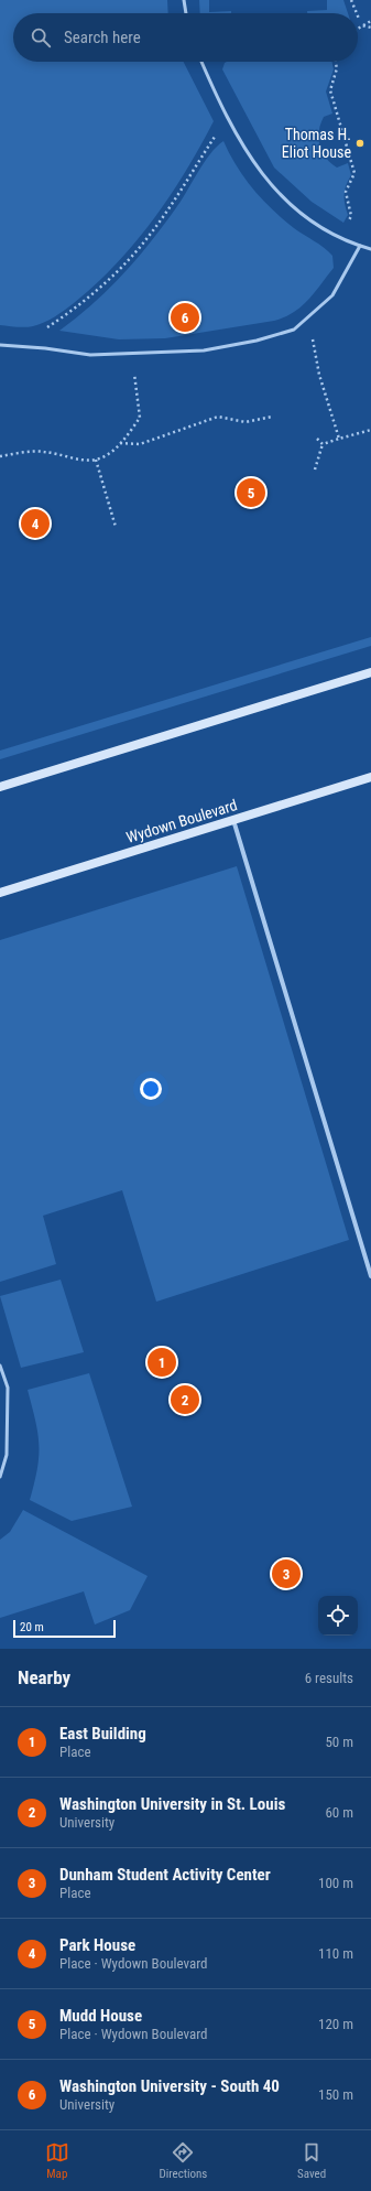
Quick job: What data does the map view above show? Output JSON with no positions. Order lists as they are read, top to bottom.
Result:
{
  "streets": {
    "street": ["Wydown Boulevard"]
  },
  "places": ["Thomas H. Eliot House"],
  "scale_bar": "20 m",
  "page": {
    "search": "Search here",
    "pins": [
      "6",
      "5",
      "4",
      "1",
      "2",
      "3"
    ],
    "scale": "20 m",
    "heading": ["Nearby", "6 results"],
    "list": [
      {
        "mark": "1",
        "name": "East Building",
        "note": "Place",
        "value": "50 m"
      },
      {
        "mark": "2",
        "name": "Washington University in St. Louis",
        "note": "University",
        "value": "60 m"
      },
      {
        "mark": "3",
        "name": "Dunham Student Activity Center",
        "note": "Place",
        "value": "100 m"
      },
      {
        "mark": "4",
        "name": "Park House",
        "note": "Place · Wydown Boulevard",
        "value": "110 m"
      },
      {
        "mark": "5",
        "name": "Mudd House",
        "note": "Place · Wydown Boulevard",
        "value": "120 m"
      },
      {
        "mark": "6",
        "name": "Washington University - South 40",
        "note": "University",
        "value": "150 m"
      }
    ],
    "nav": ["Map", "Directions", "Saved"]
  }
}
